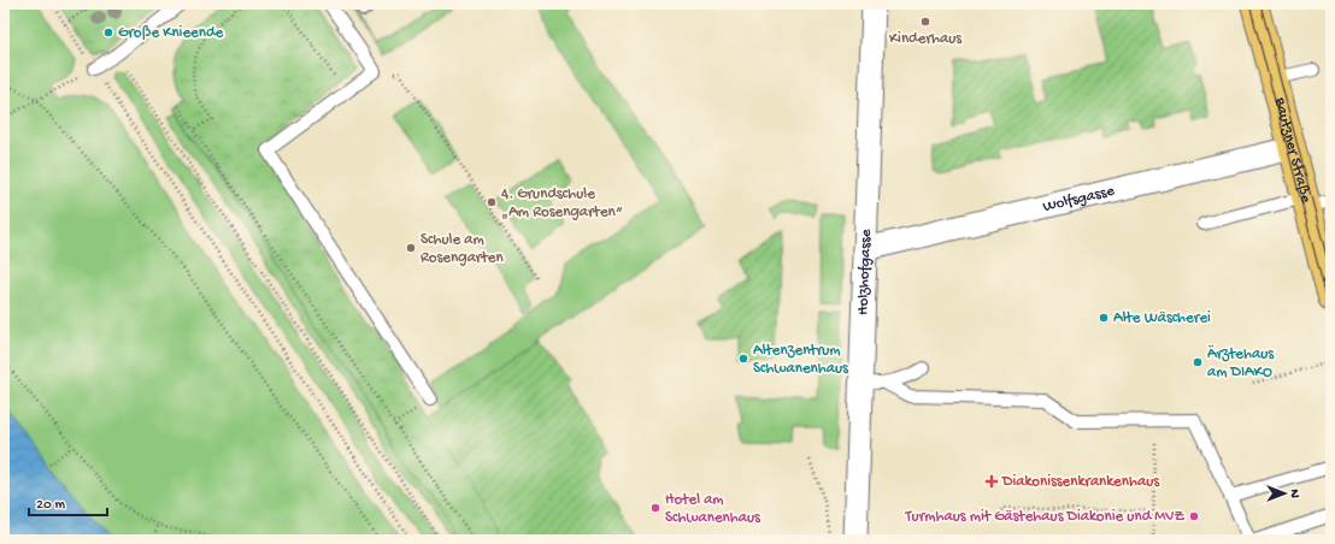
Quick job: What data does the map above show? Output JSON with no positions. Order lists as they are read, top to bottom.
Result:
{
  "streets": {
    "main road": ["Bautzner Straße"],
    "street": ["Wolfsgasse", "Holzhofgasse"]
  },
  "crossings": [
    ["Bautzner Straße", "Wolfsgasse"],
    ["Wolfsgasse", "Holzhofgasse"]
  ],
  "places": {
    "other": [
      "Kinderhaus",
      "Große Knieende",
      "4. Grundschule „Am Rosengarten“",
      "Schule am Rosengarten",
      "Alte Wäscherei",
      "Altenzentrum Schwanenhaus",
      "Ärztehaus am DIAKO",
      "Hotel am Schwanenhaus",
      "Turmhaus mit Gästehaus Diakonie und MVZ"
    ],
    "health": ["Diakonissenkrankenhaus"]
  },
  "scale_bar": "20 m",
  "north": "right"
}
